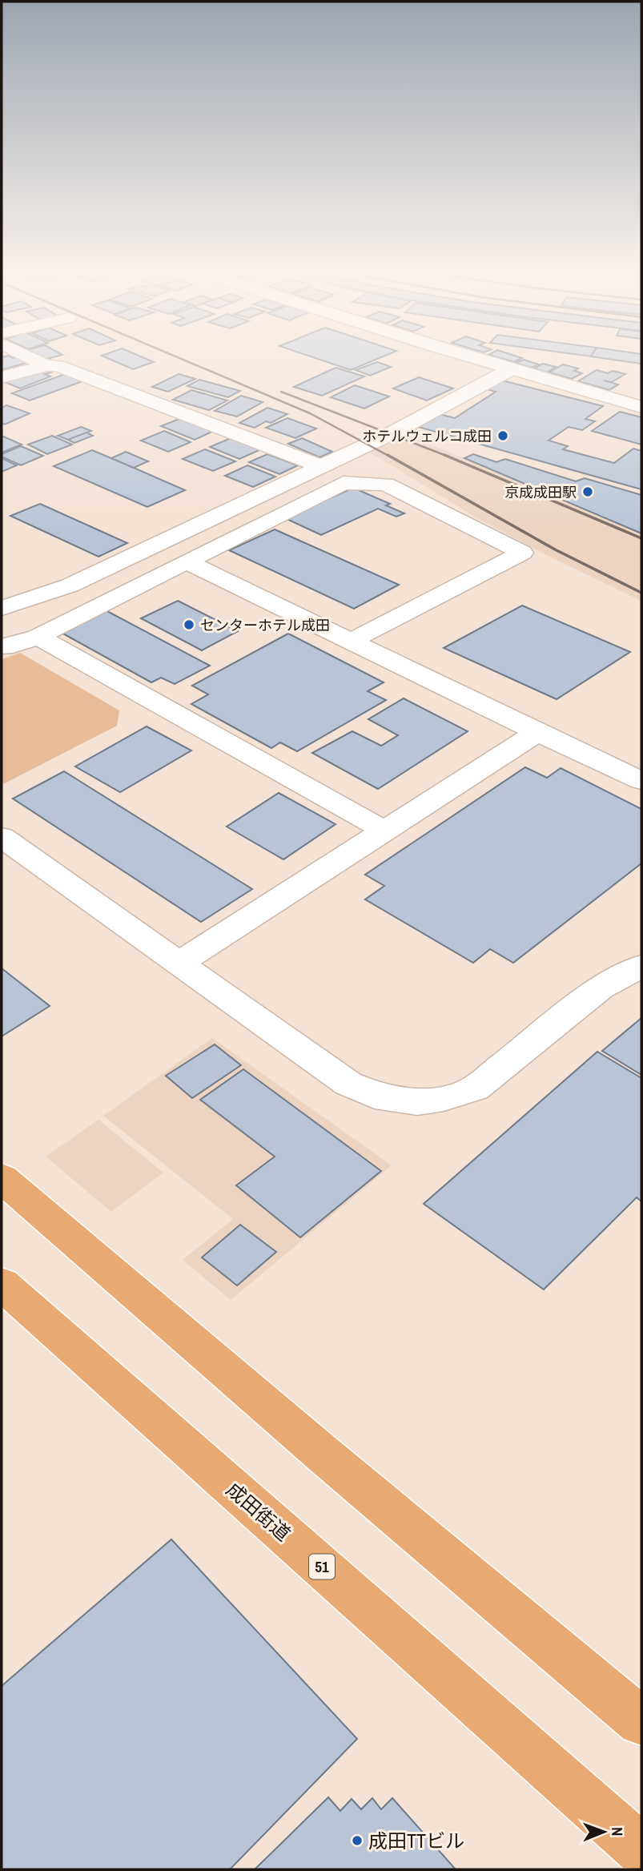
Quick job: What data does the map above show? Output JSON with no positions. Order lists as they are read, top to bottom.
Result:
{
  "streets": {
    "highway": ["成田街道", "51"]
  },
  "places": [
    "ホテルウェルコ成田",
    "京成成田駅",
    "センターホテル成田",
    "成田TTビル"
  ],
  "north": "right"
}
